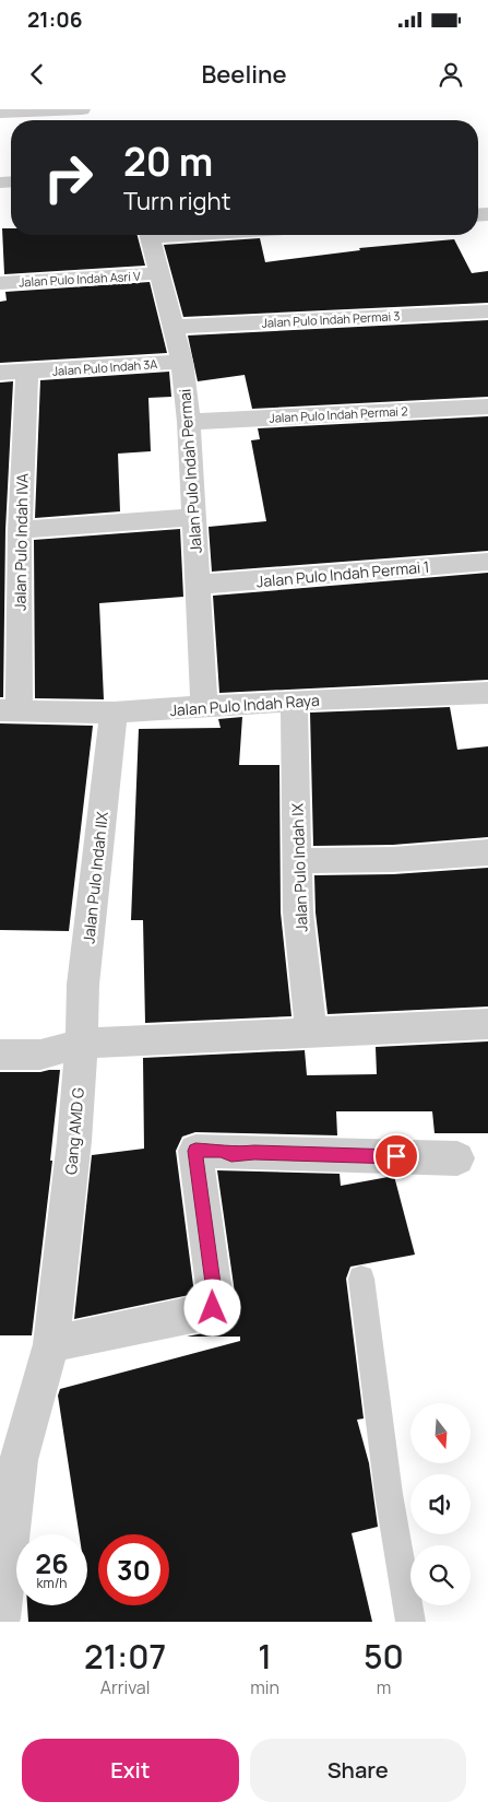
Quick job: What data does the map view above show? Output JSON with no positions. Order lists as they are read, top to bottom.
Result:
{
  "streets": {
    "street": [
      "Jalan Pulo Indah Asri V",
      "Jalan Pulo Indah Permai 3",
      "Jalan Pulo Indah 3A",
      "Jalan Pulo Indah Permai 2",
      "Jalan Pulo Indah Permai",
      "Jalan Pulo Indah IVA",
      "Jalan Pulo Indah Permai 1",
      "Jalan Pulo Indah Raya",
      "Jalan Pulo Indah IX",
      "Jalan Pulo Indah IIX",
      "Gang AMD G"
    ]
  },
  "crossings": [
    ["Jalan Pulo Indah Asri V", "Jalan Pulo Indah Permai"],
    ["Jalan Pulo Indah Permai 3", "Jalan Pulo Indah Permai"],
    ["Jalan Pulo Indah 3A", "Jalan Pulo Indah Permai"],
    ["Jalan Pulo Indah 3A", "Jalan Pulo Indah IVA"],
    ["Jalan Pulo Indah Permai 2", "Jalan Pulo Indah Permai"],
    ["Jalan Pulo Indah Permai", "Jalan Pulo Indah Permai 1"],
    ["Jalan Pulo Indah Permai", "Jalan Pulo Indah Raya"],
    ["Jalan Pulo Indah IVA", "Jalan Pulo Indah Raya"],
    ["Jalan Pulo Indah Raya", "Jalan Pulo Indah IX"],
    ["Jalan Pulo Indah Raya", "Jalan Pulo Indah IIX"],
    ["Jalan Pulo Indah IIX", "Gang AMD G"]
  ],
  "north": "bottom",
  "page": {
    "status": "21:06",
    "header": "Beeline",
    "turn": ["20 m", "Turn right"],
    "speed": "26 km/h",
    "limit": "30",
    "eta": [
      "21:07",
      "Arrival",
      "1",
      "min",
      "50",
      "m"
    ],
    "buttons": ["Exit", "Share"]
  }
}
